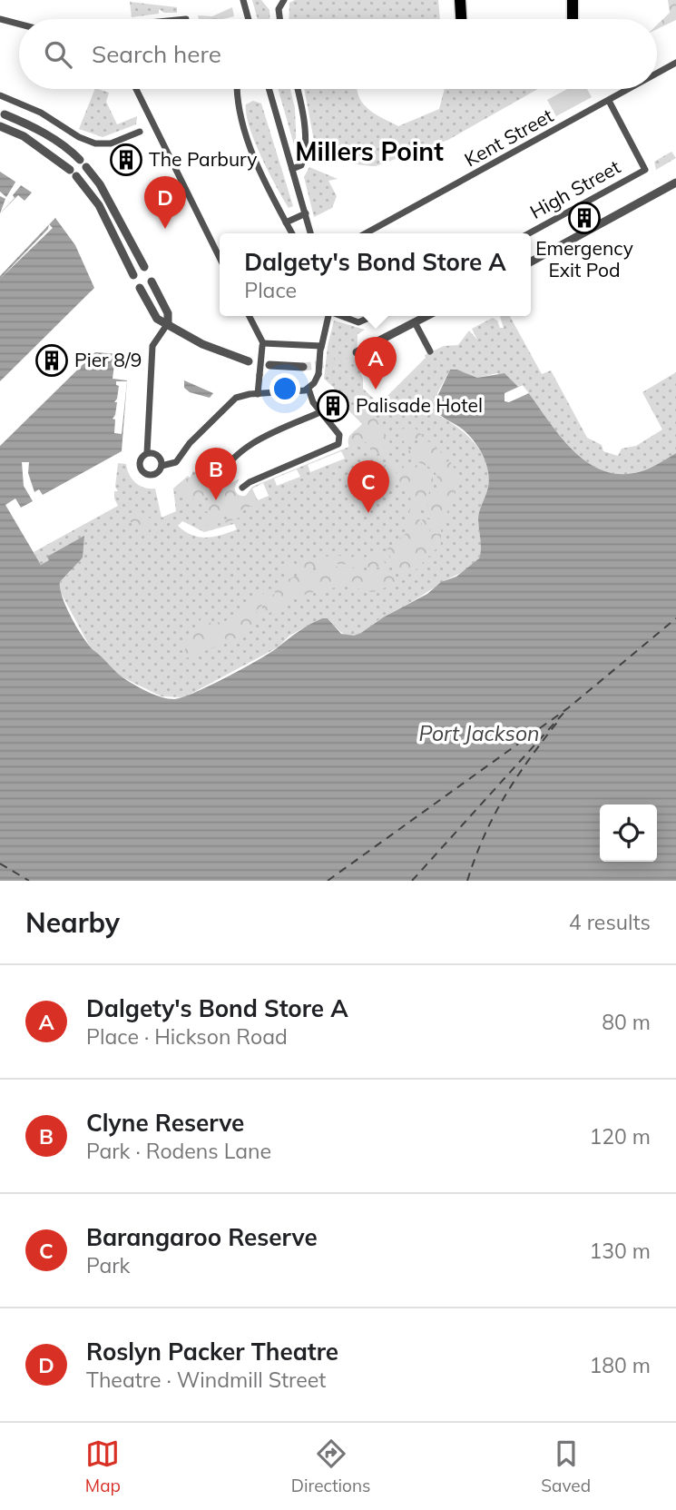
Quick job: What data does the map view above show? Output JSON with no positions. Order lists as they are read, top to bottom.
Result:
{
  "streets": {
    "street": ["Kent Street", "High Street"]
  },
  "crossings": [
    ["Kent Street", "High Street"]
  ],
  "districts": ["Millers Point"],
  "water": ["Port Jackson"],
  "places": {
    "building": [
      "The Parbury",
      "Emergency Exit Pod",
      "Pier 8/9",
      "Palisade Hotel"
    ]
  },
  "page": {
    "search": "Search here",
    "pins": [
      "D",
      "A",
      "B",
      "C"
    ],
    "popup": ["Dalgety's Bond Store A", "Place"],
    "heading": ["Nearby", "4 results"],
    "list": [
      {
        "mark": "A",
        "name": "Dalgety's Bond Store A",
        "note": "Place · Hickson Road",
        "value": "80 m"
      },
      {
        "mark": "B",
        "name": "Clyne Reserve",
        "note": "Park · Rodens Lane",
        "value": "120 m"
      },
      {
        "mark": "C",
        "name": "Barangaroo Reserve",
        "note": "Park",
        "value": "130 m"
      },
      {
        "mark": "D",
        "name": "Roslyn Packer Theatre",
        "note": "Theatre · Windmill Street",
        "value": "180 m"
      }
    ],
    "nav": ["Map", "Directions", "Saved"]
  }
}
